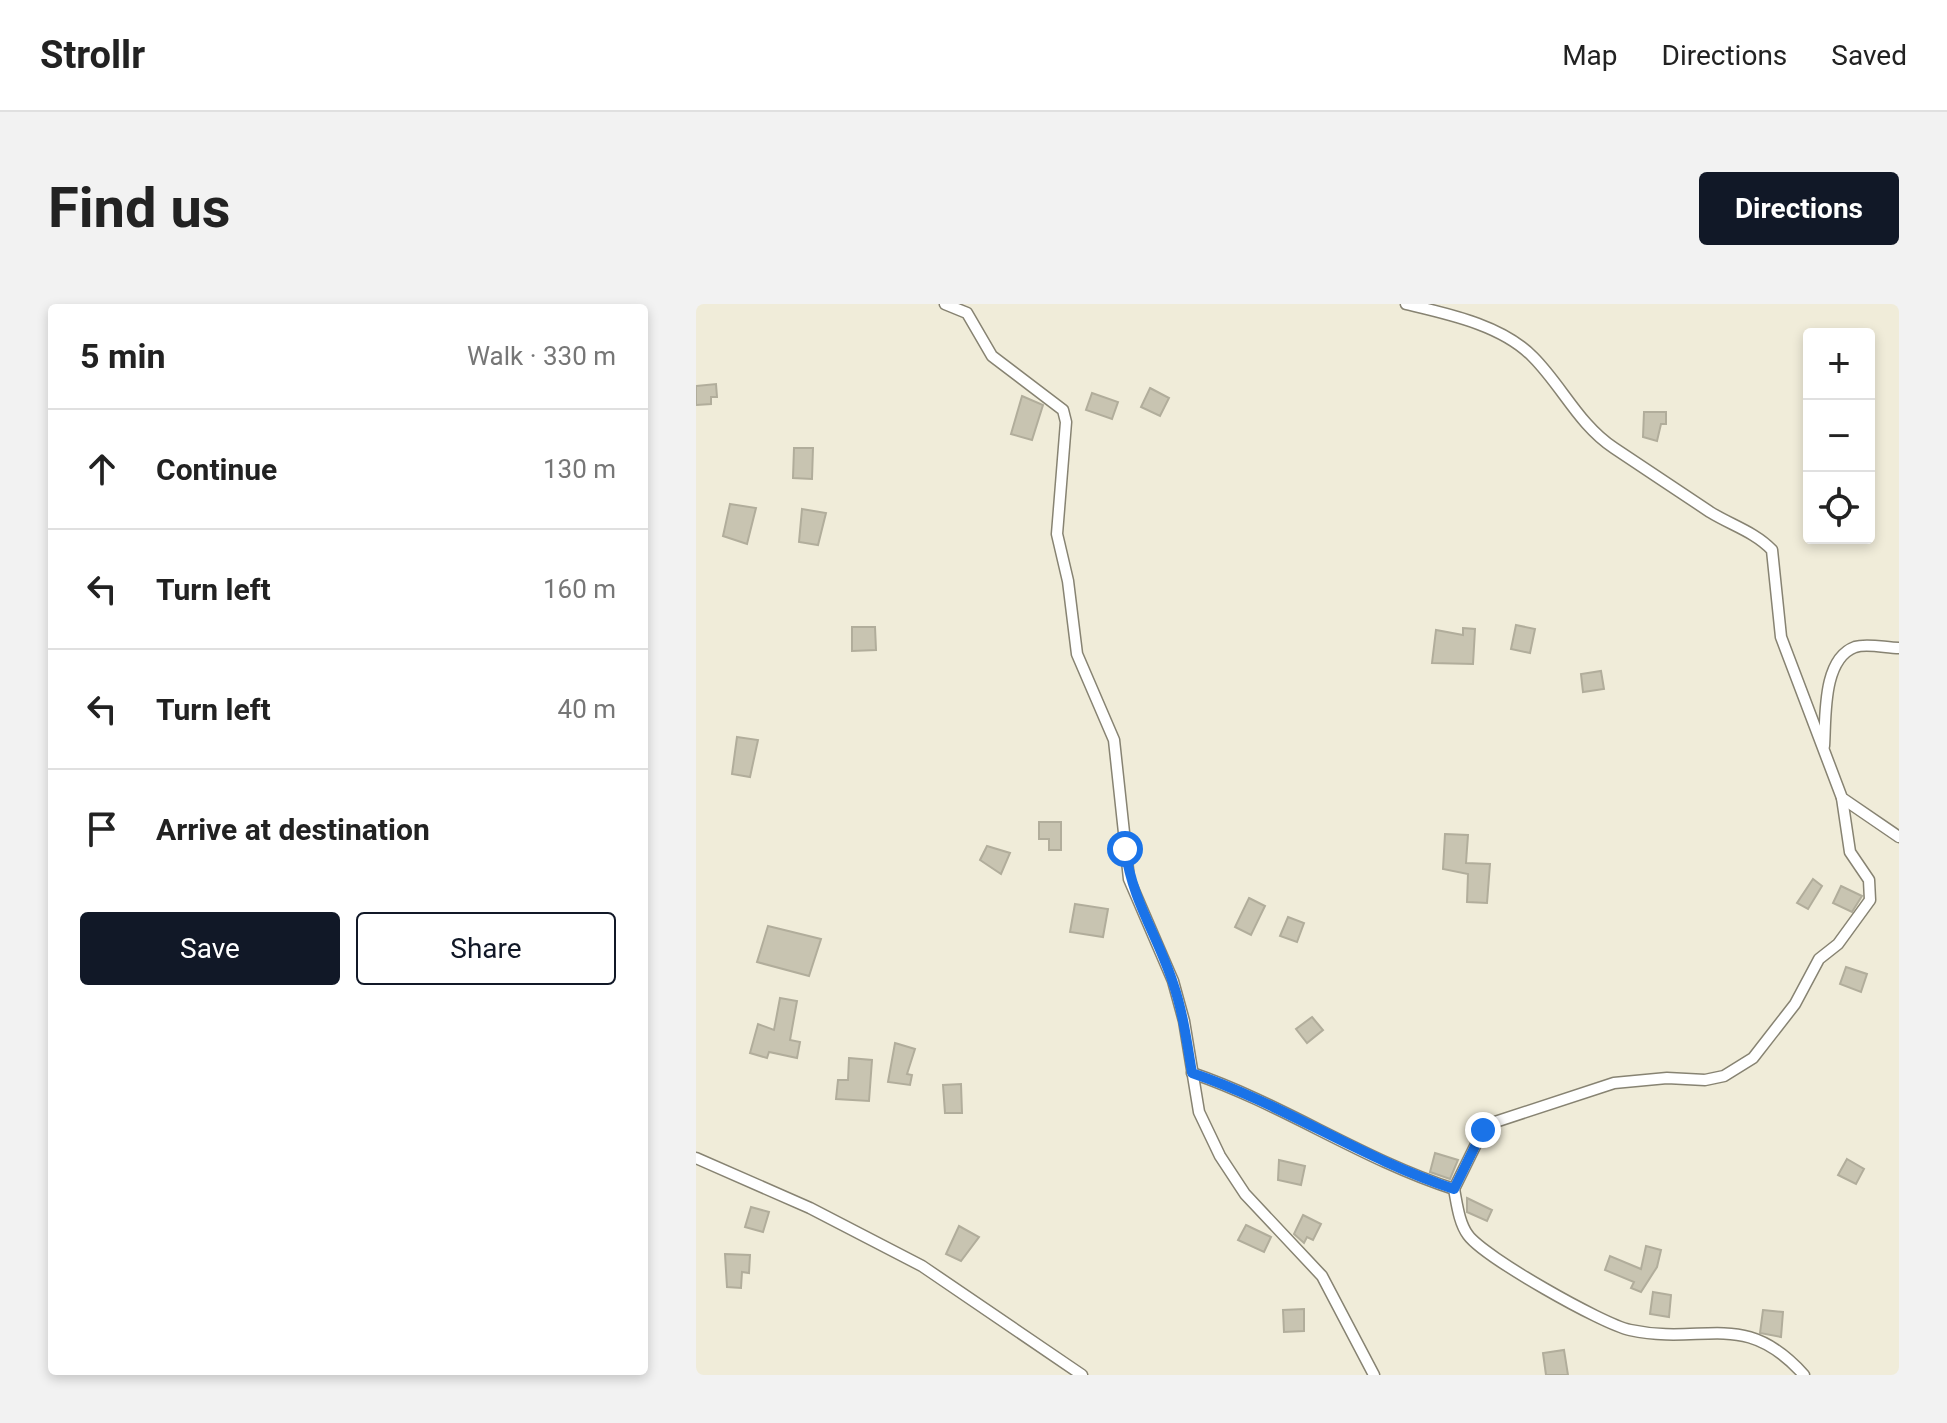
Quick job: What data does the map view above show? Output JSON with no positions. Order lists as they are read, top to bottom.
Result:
{
  "page": {
    "header": "Strollr",
    "nav": ["Map", "Directions", "Saved"],
    "buttons": [
      "Directions",
      ["Save", "Share"]
    ],
    "title": "Find us",
    "heading": ["5 min", "Walk · 330 m"],
    "map_buttons": ["+", "−"],
    "list": [
      ["Continue", "130 m"],
      ["Turn left", "160 m"],
      ["Turn left", "40 m"],
      "Arrive at destination"
    ]
  }
}
